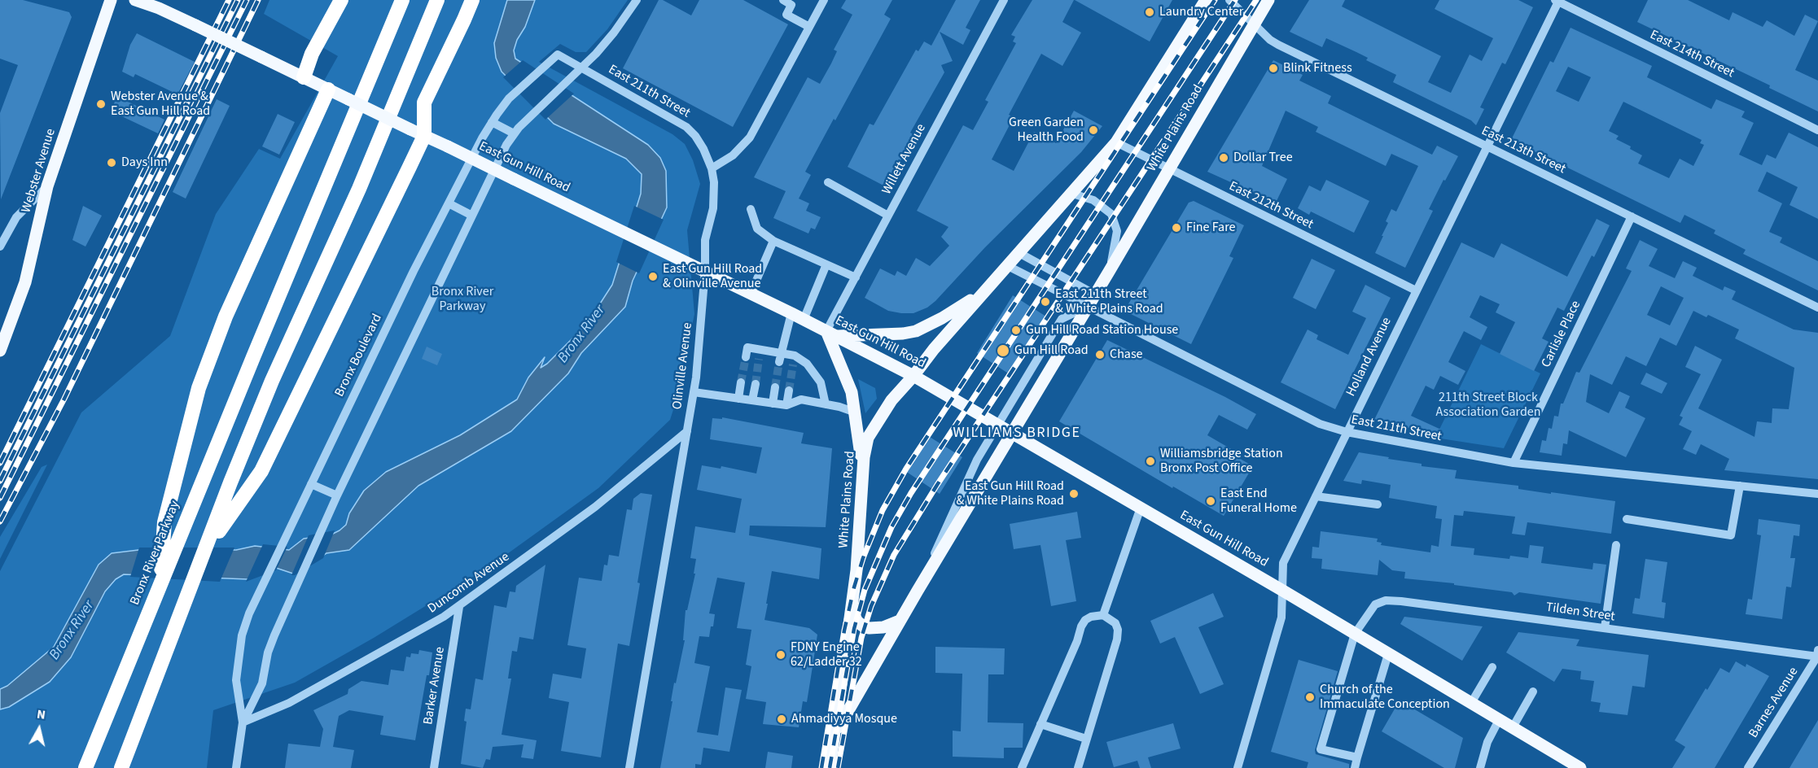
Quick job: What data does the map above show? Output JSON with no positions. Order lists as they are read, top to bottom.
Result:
{
  "streets": {
    "highway": ["Bronx River Parkway"],
    "main road": ["White Plains Road", "East Gun Hill Road", "Webster Avenue"],
    "street": [
      "East 214th Street",
      "East 211th Street",
      "East 213th Street",
      "Willett Avenue",
      "East 212th Street",
      "Carlisle Place",
      "Bronx Boulevard",
      "Holland Avenue",
      "Olinville Avenue",
      "Duncomb Avenue",
      "Tilden Street",
      "Barker Avenue",
      "Barnes Avenue"
    ]
  },
  "crossings": [
    ["East 214th Street", "Holland Avenue"],
    ["East 211th Street", "White Plains Road"],
    ["East 211th Street", "Carlisle Place"],
    ["East 211th Street", "Bronx Boulevard"],
    ["East 211th Street", "Holland Avenue"],
    ["East 211th Street", "Olinville Avenue"],
    ["White Plains Road", "East 213th Street"],
    ["White Plains Road", "East Gun Hill Road"],
    ["White Plains Road", "East 212th Street"],
    ["East 213th Street", "Carlisle Place"],
    ["East 213th Street", "Holland Avenue"],
    ["Willett Avenue", "East Gun Hill Road"],
    ["East Gun Hill Road", "Holland Avenue"],
    ["East Gun Hill Road", "Olinville Avenue"],
    ["East Gun Hill Road", "Tilden Street"],
    ["East 212th Street", "Holland Avenue"],
    ["Bronx Boulevard", "Duncomb Avenue"],
    ["Olinville Avenue", "Duncomb Avenue"],
    ["Duncomb Avenue", "Barker Avenue"],
    ["Tilden Street", "Barnes Avenue"]
  ],
  "districts": ["WILLIAMS BRIDGE"],
  "water": ["Bronx River"],
  "parks": ["Bronx River Parkway", "211th Street Block Association Garden"],
  "places": [
    "Laundry Center",
    "Blink Fitness",
    "Webster Avenue & East Gun Hill Road",
    "Green Garden Health Food",
    "Dollar Tree",
    "Days Inn",
    "Fine Fare",
    "East Gun Hill Road & Olinville Avenue",
    "East 211th Street & White Plains Road",
    "Gun Hill Road Station House",
    "Gun Hill Road",
    "Chase",
    "Williamsbridge Station Bronx Post Office",
    "East Gun Hill Road & White Plains Road",
    "East End Funeral Home",
    "FDNY Engine 62/Ladder 32",
    "Church of the Immaculate Conception",
    "Ahmadiyya Mosque"
  ],
  "north": "top"
}
